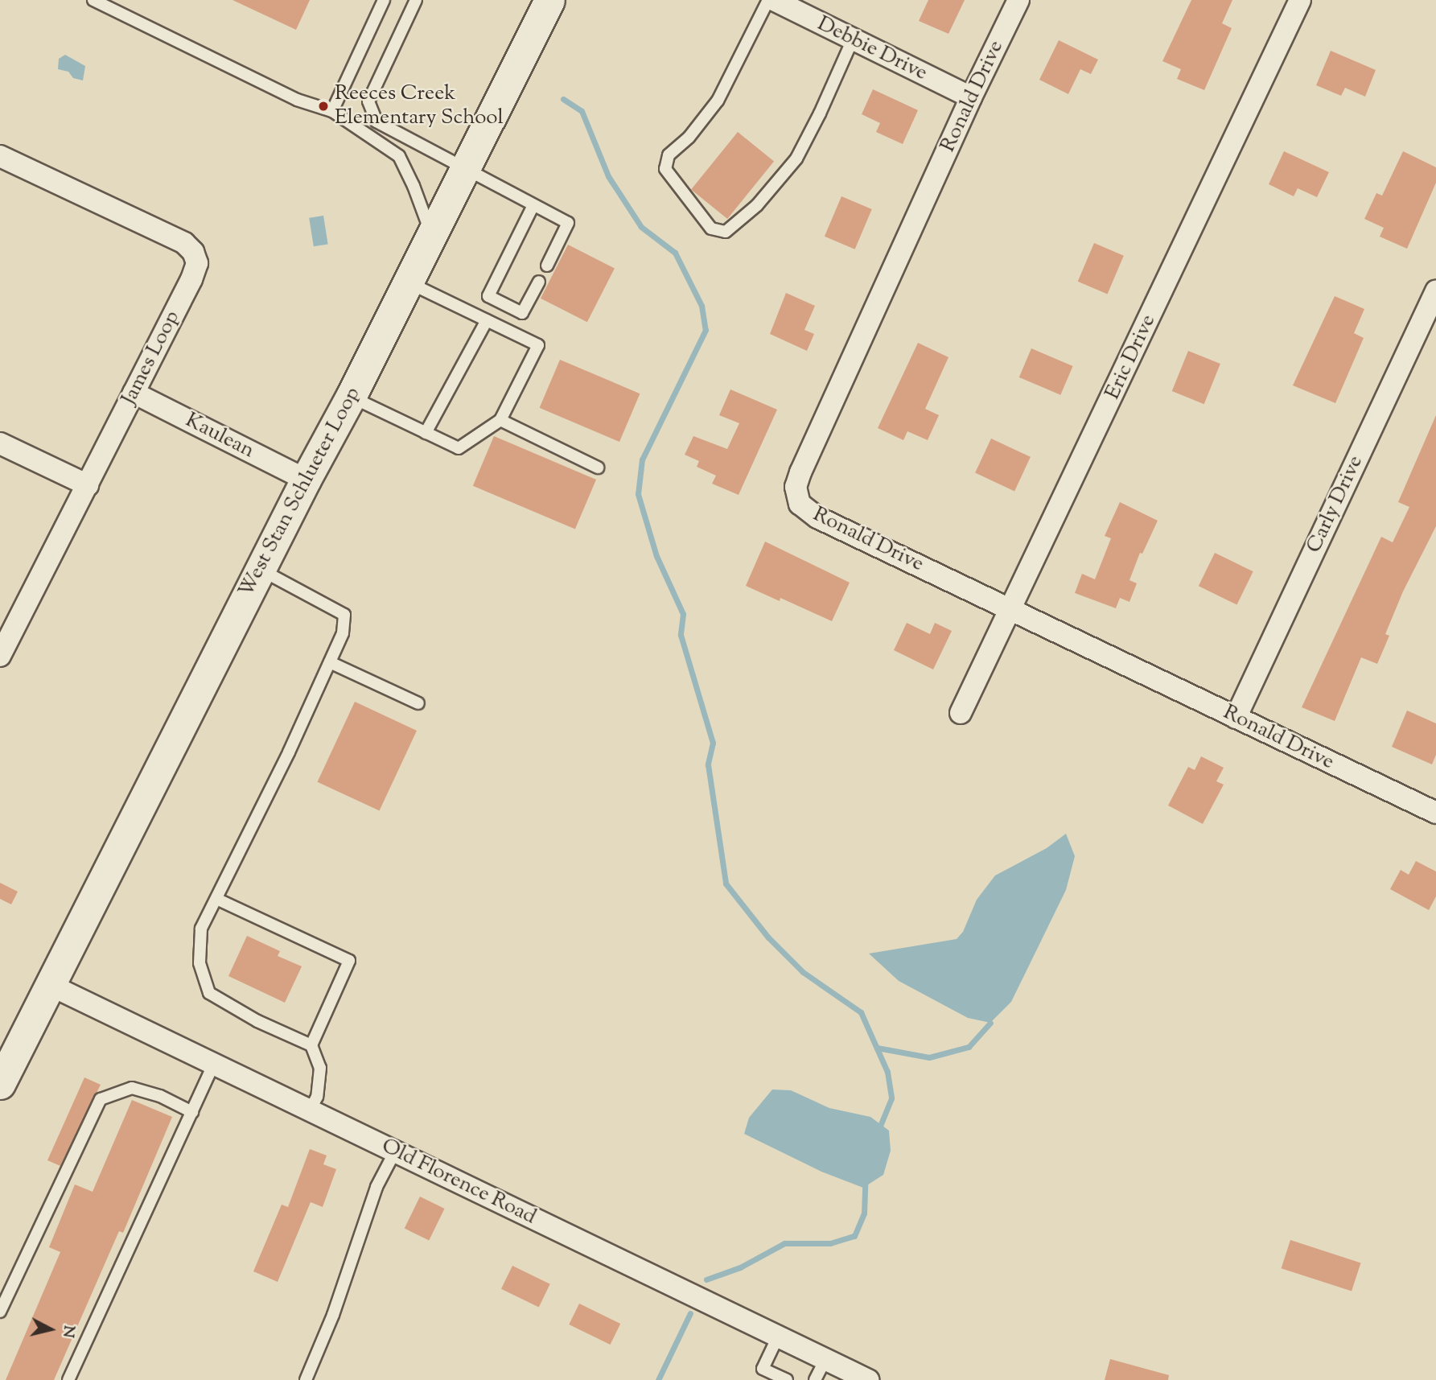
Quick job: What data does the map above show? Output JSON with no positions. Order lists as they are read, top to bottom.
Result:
{
  "streets": {
    "main road": ["West Stan Schlueter Loop"],
    "street": [
      "Debbie Drive",
      "Ronald Drive",
      "Eric Drive",
      "James Loop",
      "Kaulean",
      "Carly Drive",
      "Old Florence Road"
    ]
  },
  "crossings": [
    ["Debbie Drive", "Ronald Drive"],
    ["Ronald Drive", "Eric Drive"],
    ["Ronald Drive", "Carly Drive"],
    ["James Loop", "Kaulean"],
    ["Kaulean", "West Stan Schlueter Loop"],
    ["West Stan Schlueter Loop", "Old Florence Road"]
  ],
  "places": ["Reeces Creek Elementary School"],
  "north": "right"
}
